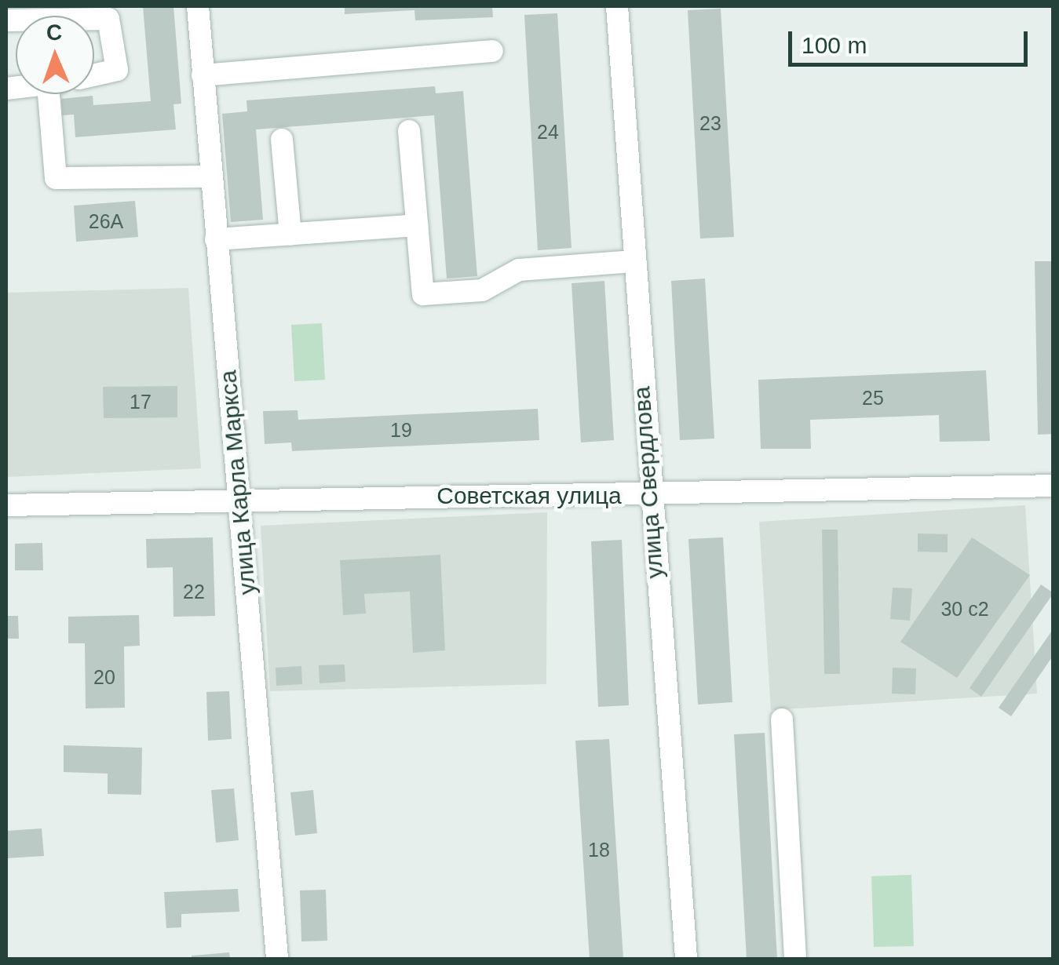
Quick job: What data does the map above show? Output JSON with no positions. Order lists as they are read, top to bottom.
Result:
{
  "streets": {
    "street": ["улица Карла Маркса", "улица Свердлова", "Советская улица"]
  },
  "crossings": [
    ["улица Карла Маркса", "Советская улица"],
    ["улица Свердлова", "Советская улица"]
  ],
  "house_numbers": [
    "23",
    "24",
    "26А",
    "25",
    "17",
    "19",
    "22",
    "30 c2",
    "20",
    "18"
  ],
  "scale_bar": "100 m",
  "north": "top"
}
